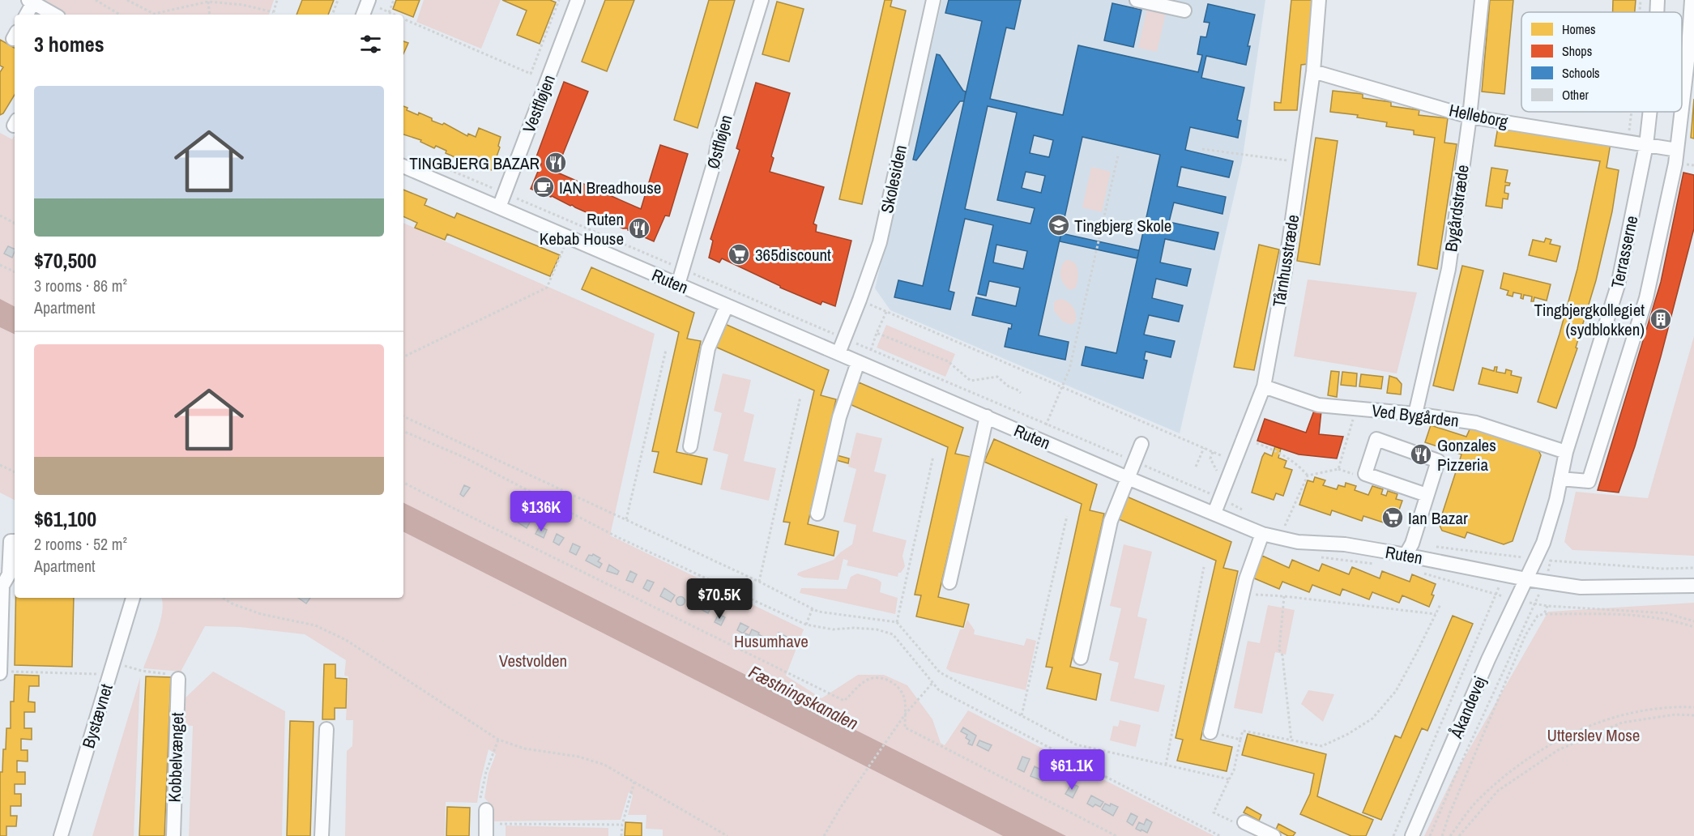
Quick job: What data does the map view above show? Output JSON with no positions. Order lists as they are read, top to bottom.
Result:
{
  "streets": {
    "street": [
      "Vestfløjen",
      "Helleborg",
      "Østfløjen",
      "Skolesiden",
      "Bygårdstræde",
      "Terrasserne",
      "Tårnhusstræde",
      "Ruten",
      "Ved Bygården",
      "Åkandevej",
      "Bystævnet",
      "Kobbelvænget"
    ]
  },
  "crossings": [
    ["Vestfløjen", "Ruten"],
    ["Helleborg", "Bygårdstræde"],
    ["Helleborg", "Terrasserne"],
    ["Helleborg", "Tårnhusstræde"],
    ["Østfløjen", "Ruten"],
    ["Skolesiden", "Ruten"],
    ["Bygårdstræde", "Ved Bygården"],
    ["Terrasserne", "Ruten"],
    ["Terrasserne", "Ved Bygården"],
    ["Terrasserne", "Åkandevej"],
    ["Tårnhusstræde", "Ruten"],
    ["Tårnhusstræde", "Ved Bygården"],
    ["Ruten", "Åkandevej"]
  ],
  "water": ["Fæstningskanalen"],
  "parks": ["Husumhave", "Vestvolden", "Utterslev Mose"],
  "places": {
    "restaurant": ["TINGBJERG BAZAR", "Ruten Kebab House", "Gonzales Pizzeria"],
    "cafe": ["IAN Breadhouse"],
    "school or university": ["Tingbjerg Skole"],
    "supermarket": ["365discount", "Ian Bazar"],
    "building": ["Tingbjergkollegiet (sydblokken)"]
  },
  "legend": [
    "Homes",
    "Shops",
    "Schools",
    "Other"
  ],
  "page": {
    "heading": "3 homes",
    "list": [
      {
        "name": "$70,500",
        "note": "3 rooms · 86 m² · Apartment"
      },
      {
        "name": "$61,100",
        "note": "2 rooms · 52 m² · Apartment"
      }
    ],
    "price": ["$136K", "$70.5K", "$61.1K"]
  }
}
